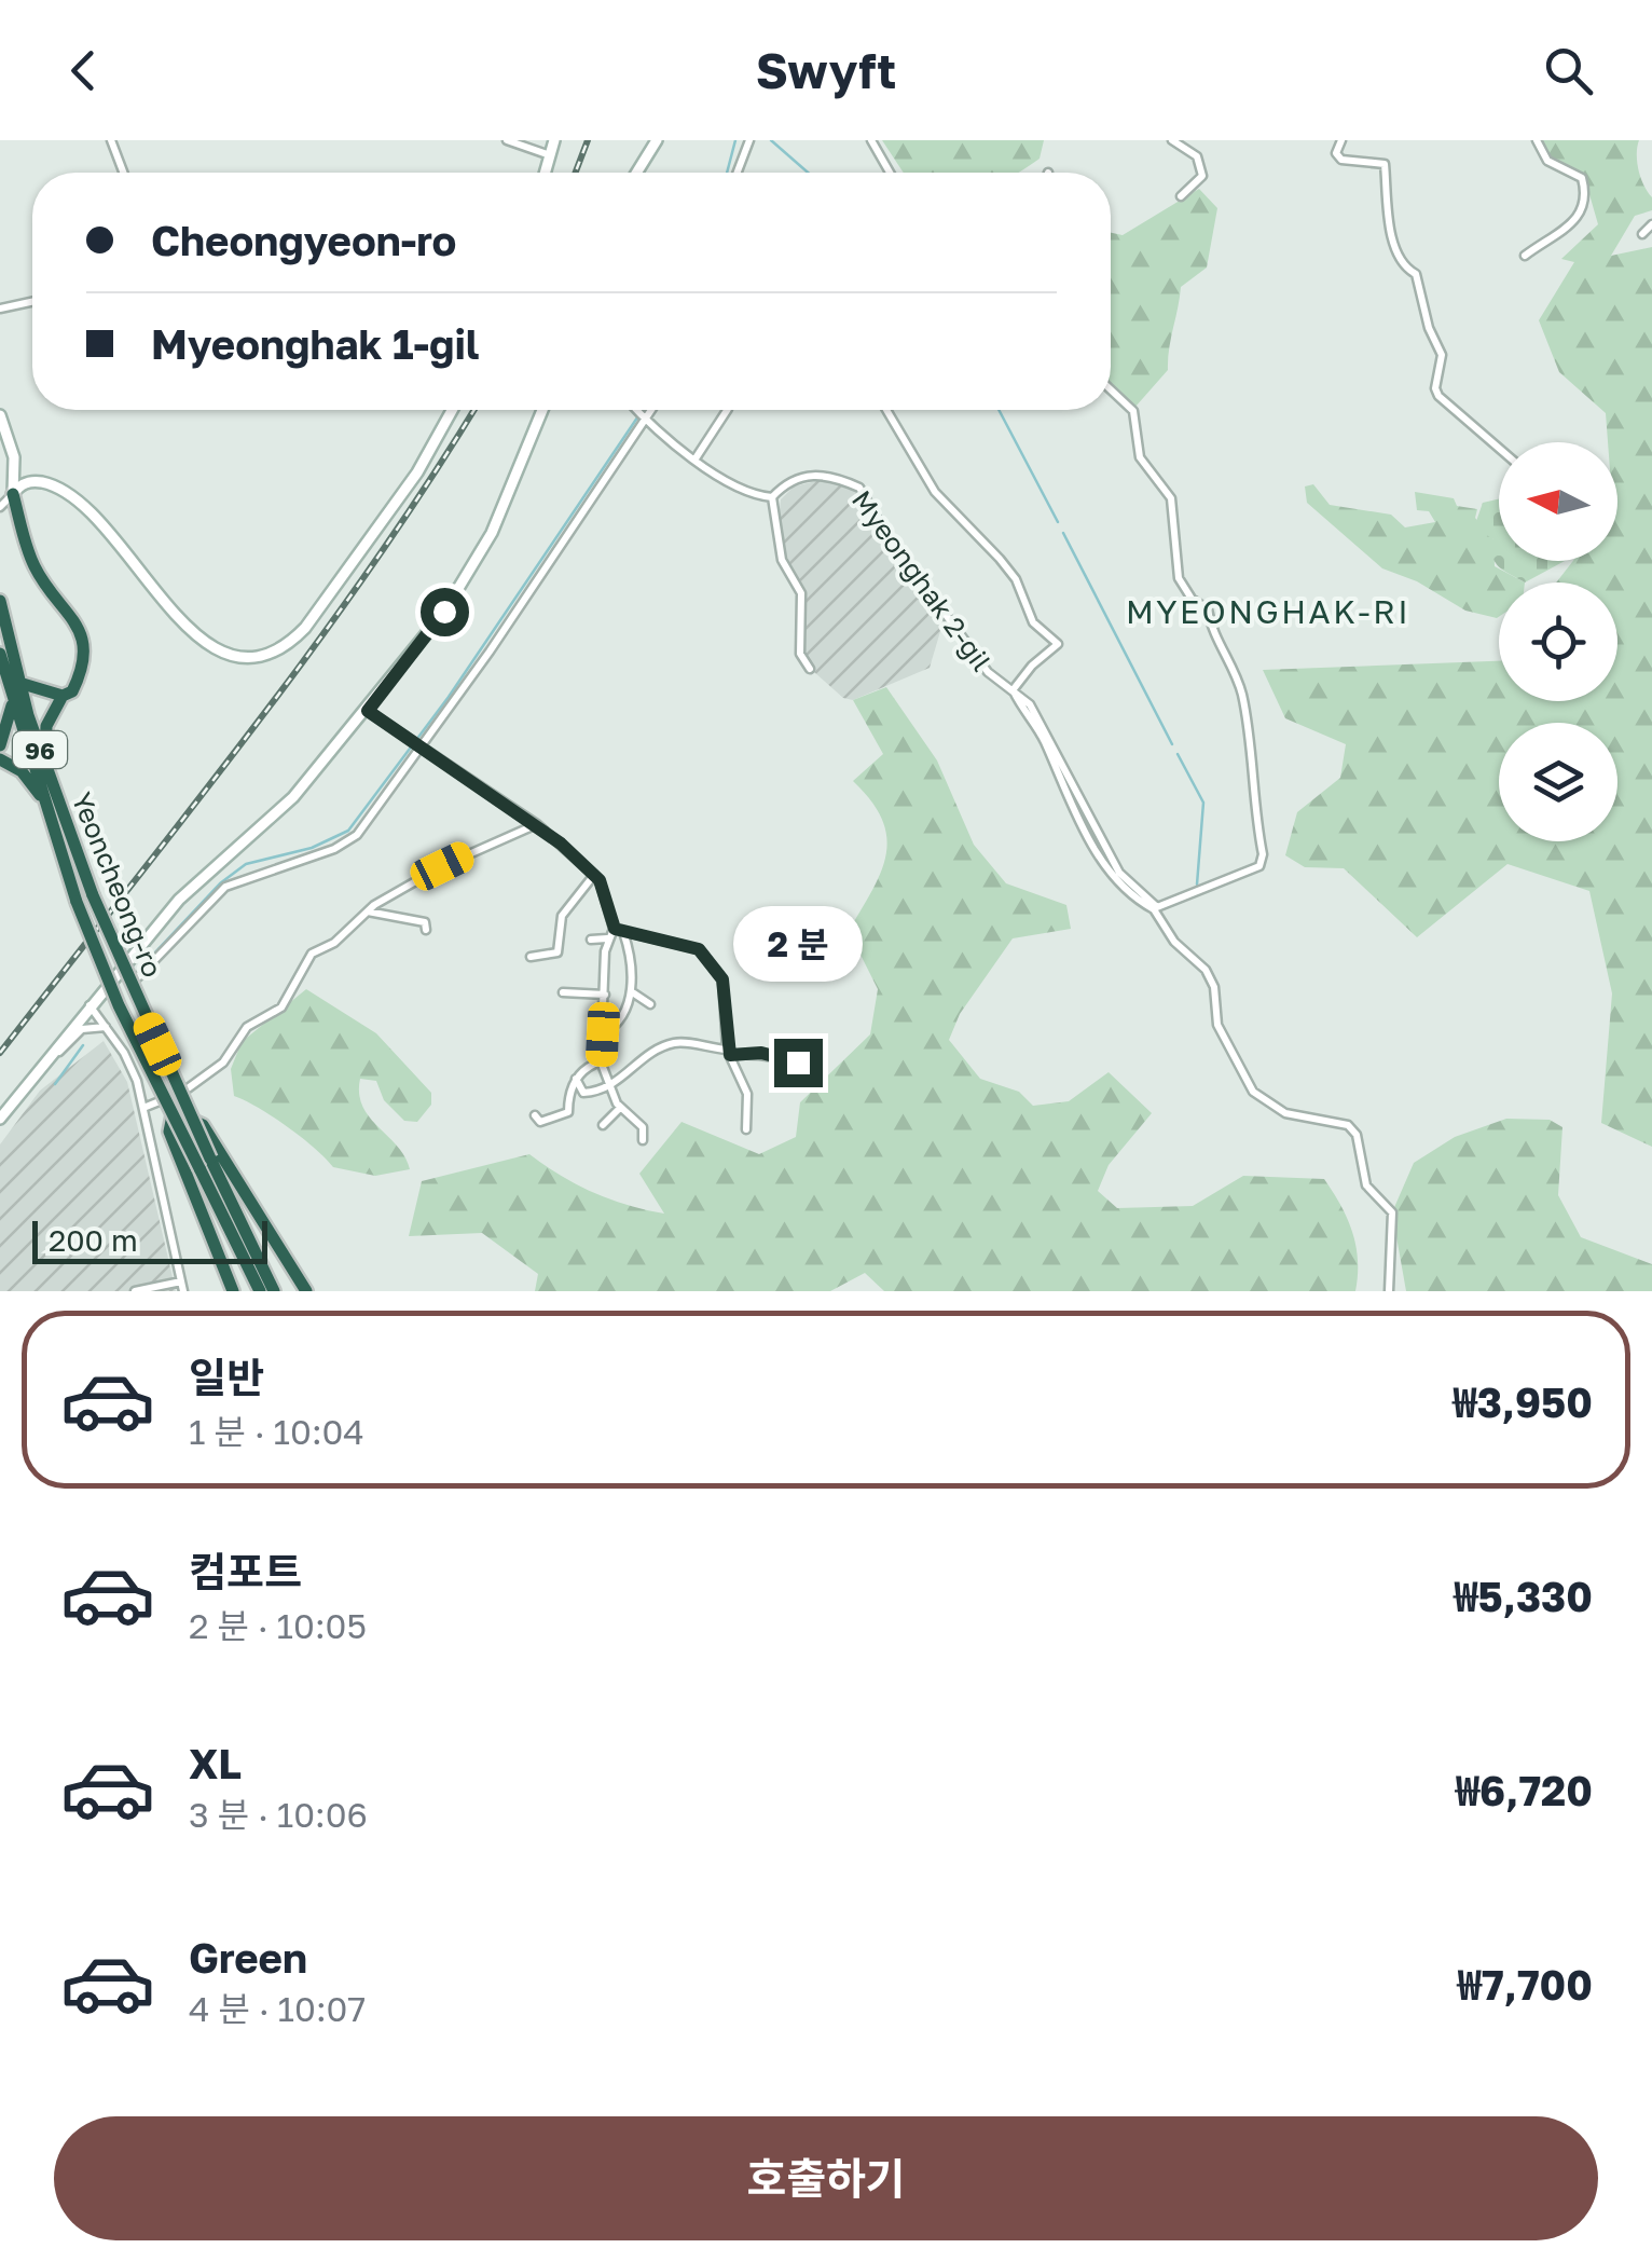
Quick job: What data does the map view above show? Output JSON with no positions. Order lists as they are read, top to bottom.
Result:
{
  "streets": {
    "highway": ["96", "Yeoncheong-ro"],
    "street": ["Myeonghak 2-gil"]
  },
  "districts": ["MYEONGHAK-RI"],
  "scale_bar": "200 m",
  "north": "left",
  "page": {
    "header": "Swyft",
    "banner": ["Cheongyeon-ro", "Myeonghak 1-gil"],
    "bubble": "2 분",
    "scale": "200 m",
    "list": [
      {
        "name": "일반",
        "note": "1 분 · 10:04",
        "value": "₩3,950"
      },
      {
        "name": "컴포트",
        "note": "2 분 · 10:05",
        "value": "₩5,330"
      },
      {
        "name": "XL",
        "note": "3 분 · 10:06",
        "value": "₩6,720"
      },
      {
        "name": "Green",
        "note": "4 분 · 10:07",
        "value": "₩7,700"
      }
    ],
    "buttons": "호출하기"
  }
}
